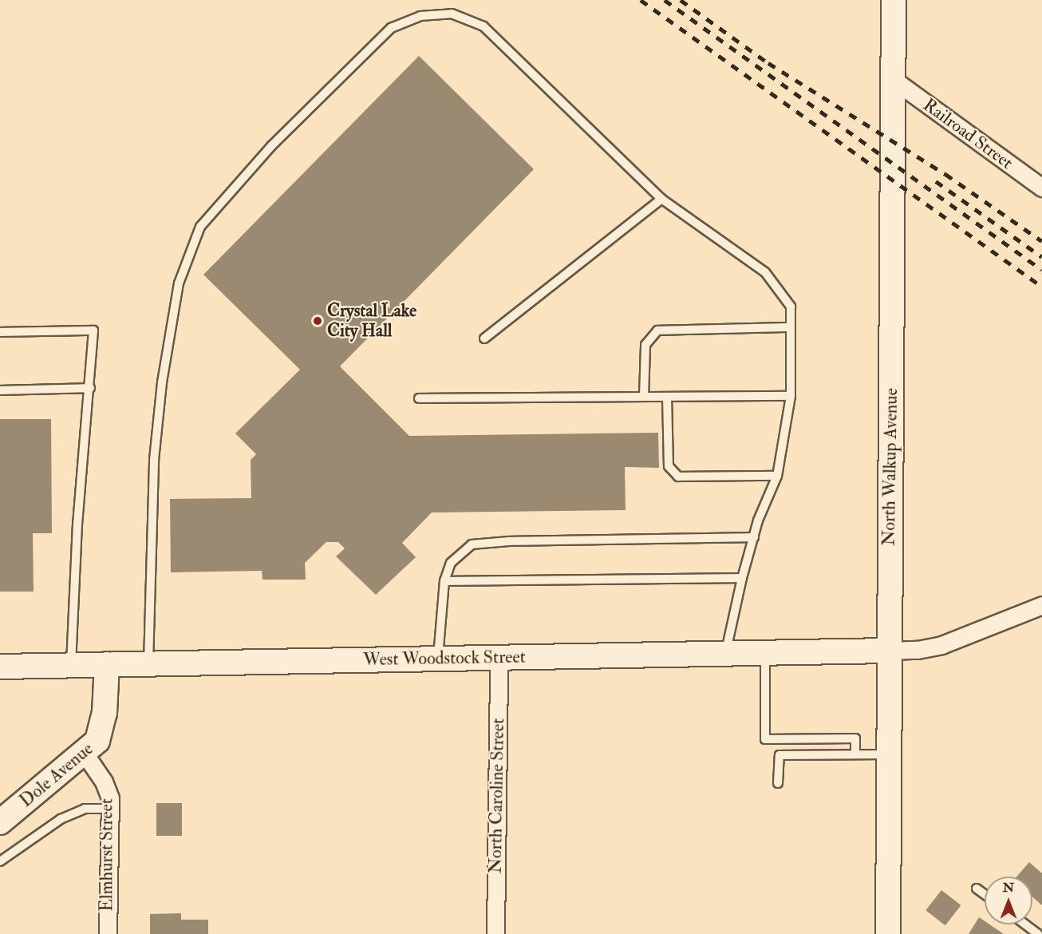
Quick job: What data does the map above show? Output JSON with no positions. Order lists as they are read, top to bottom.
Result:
{
  "streets": {
    "street": [
      "Railroad Street",
      "North Walkup Avenue",
      "West Woodstock Street",
      "Dole Avenue",
      "North Caroline Street",
      "Elmhurst Street"
    ]
  },
  "crossings": [
    ["Railroad Street", "North Walkup Avenue"],
    ["North Walkup Avenue", "West Woodstock Street"],
    ["West Woodstock Street", "Dole Avenue"],
    ["West Woodstock Street", "North Caroline Street"],
    ["Dole Avenue", "Elmhurst Street"]
  ],
  "places": ["Crystal Lake City Hall"],
  "north": "top"
}
